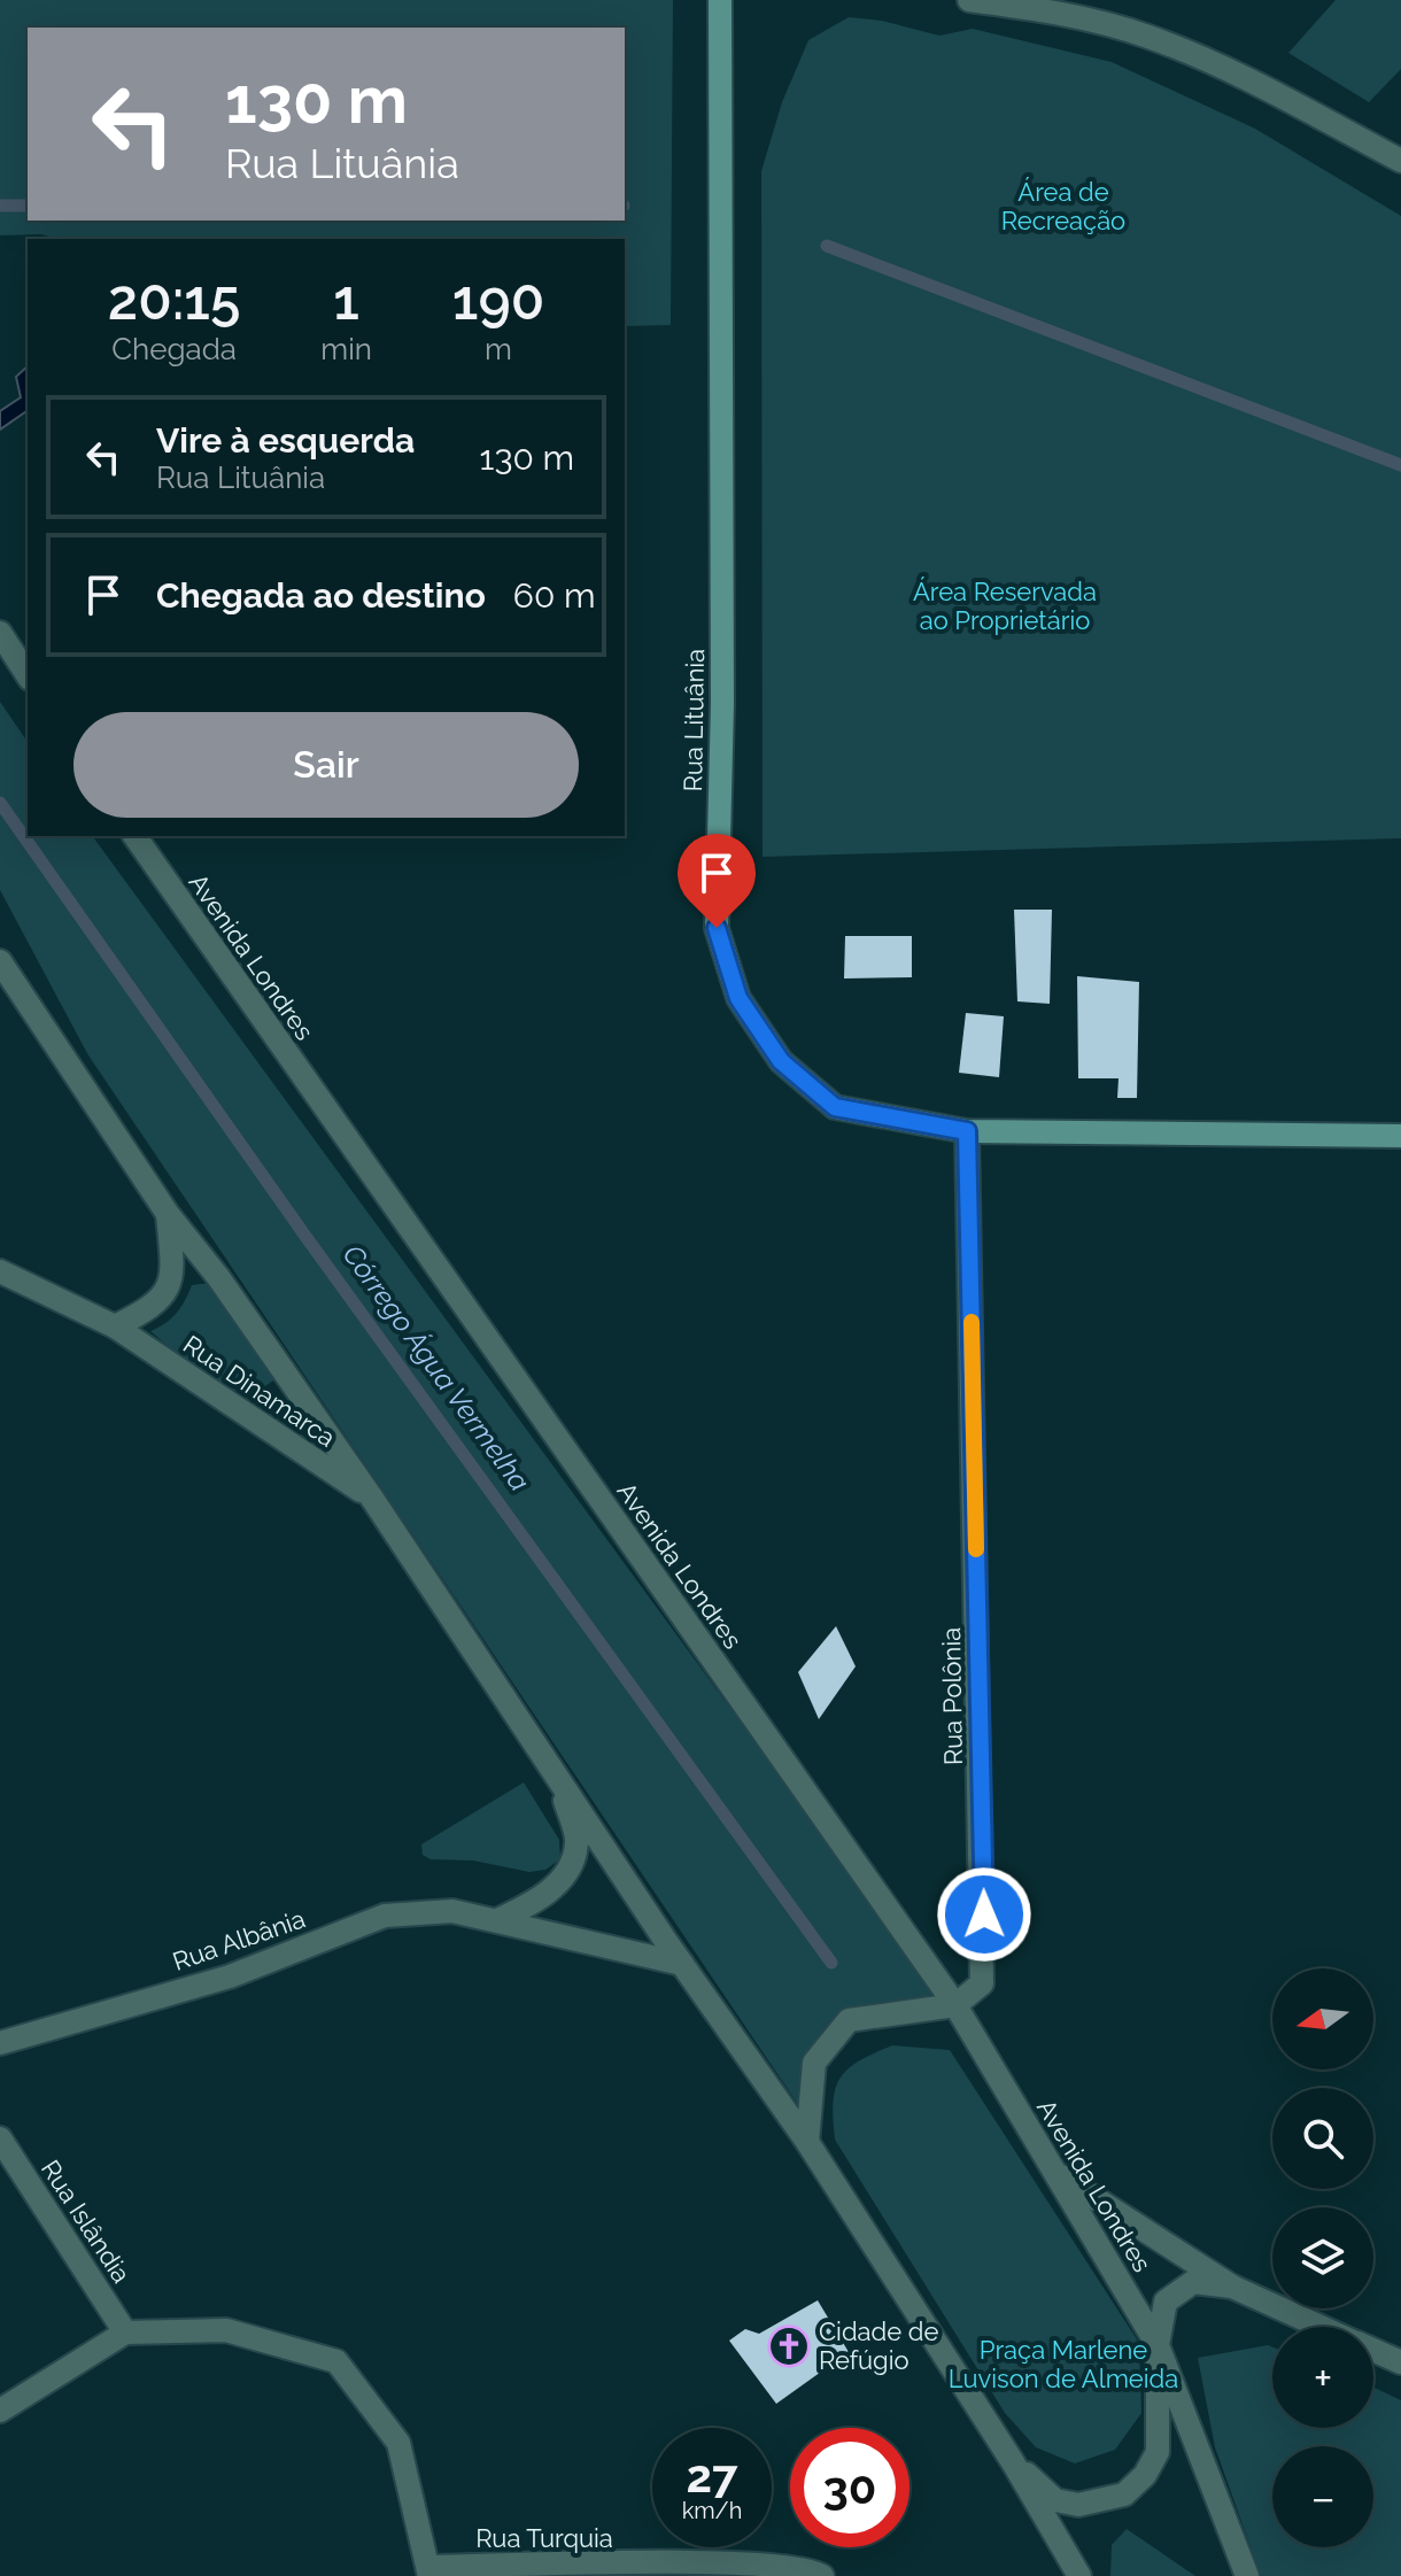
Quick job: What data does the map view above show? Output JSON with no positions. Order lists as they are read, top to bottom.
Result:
{
  "streets": {
    "street": [
      "Rua Lituânia",
      "Avenida Londres",
      "Rua Dinamarca",
      "Rua Polônia",
      "Rua Albânia",
      "Rua Islândia",
      "Rua Turquia"
    ]
  },
  "crossings": [
    ["Rua Lituânia", "Rua Polônia"],
    ["Avenida Londres", "Rua Polônia"]
  ],
  "water": ["Córrego Água Vermelha"],
  "parks": ["Área de Recreação", "Área Reservada ao Proprietário", "Praça Marlene Luvison de Almeida"],
  "places": {
    "church": ["Cidade de Refúgio"]
  },
  "north": "left",
  "page": {
    "turn": ["130 m", "Rua Lituânia"],
    "eta": [
      "20:15",
      "Chegada",
      "1",
      "min",
      "190",
      "m"
    ],
    "list": [
      {
        "name": "Vire à esquerda",
        "note": "Rua Lituânia",
        "value": "130 m"
      },
      {
        "name": "Chegada ao destino",
        "value": "60 m"
      }
    ],
    "buttons": "Sair",
    "map_buttons": ["+", "−"],
    "speed": "27 km/h",
    "limit": "30"
  }
}
